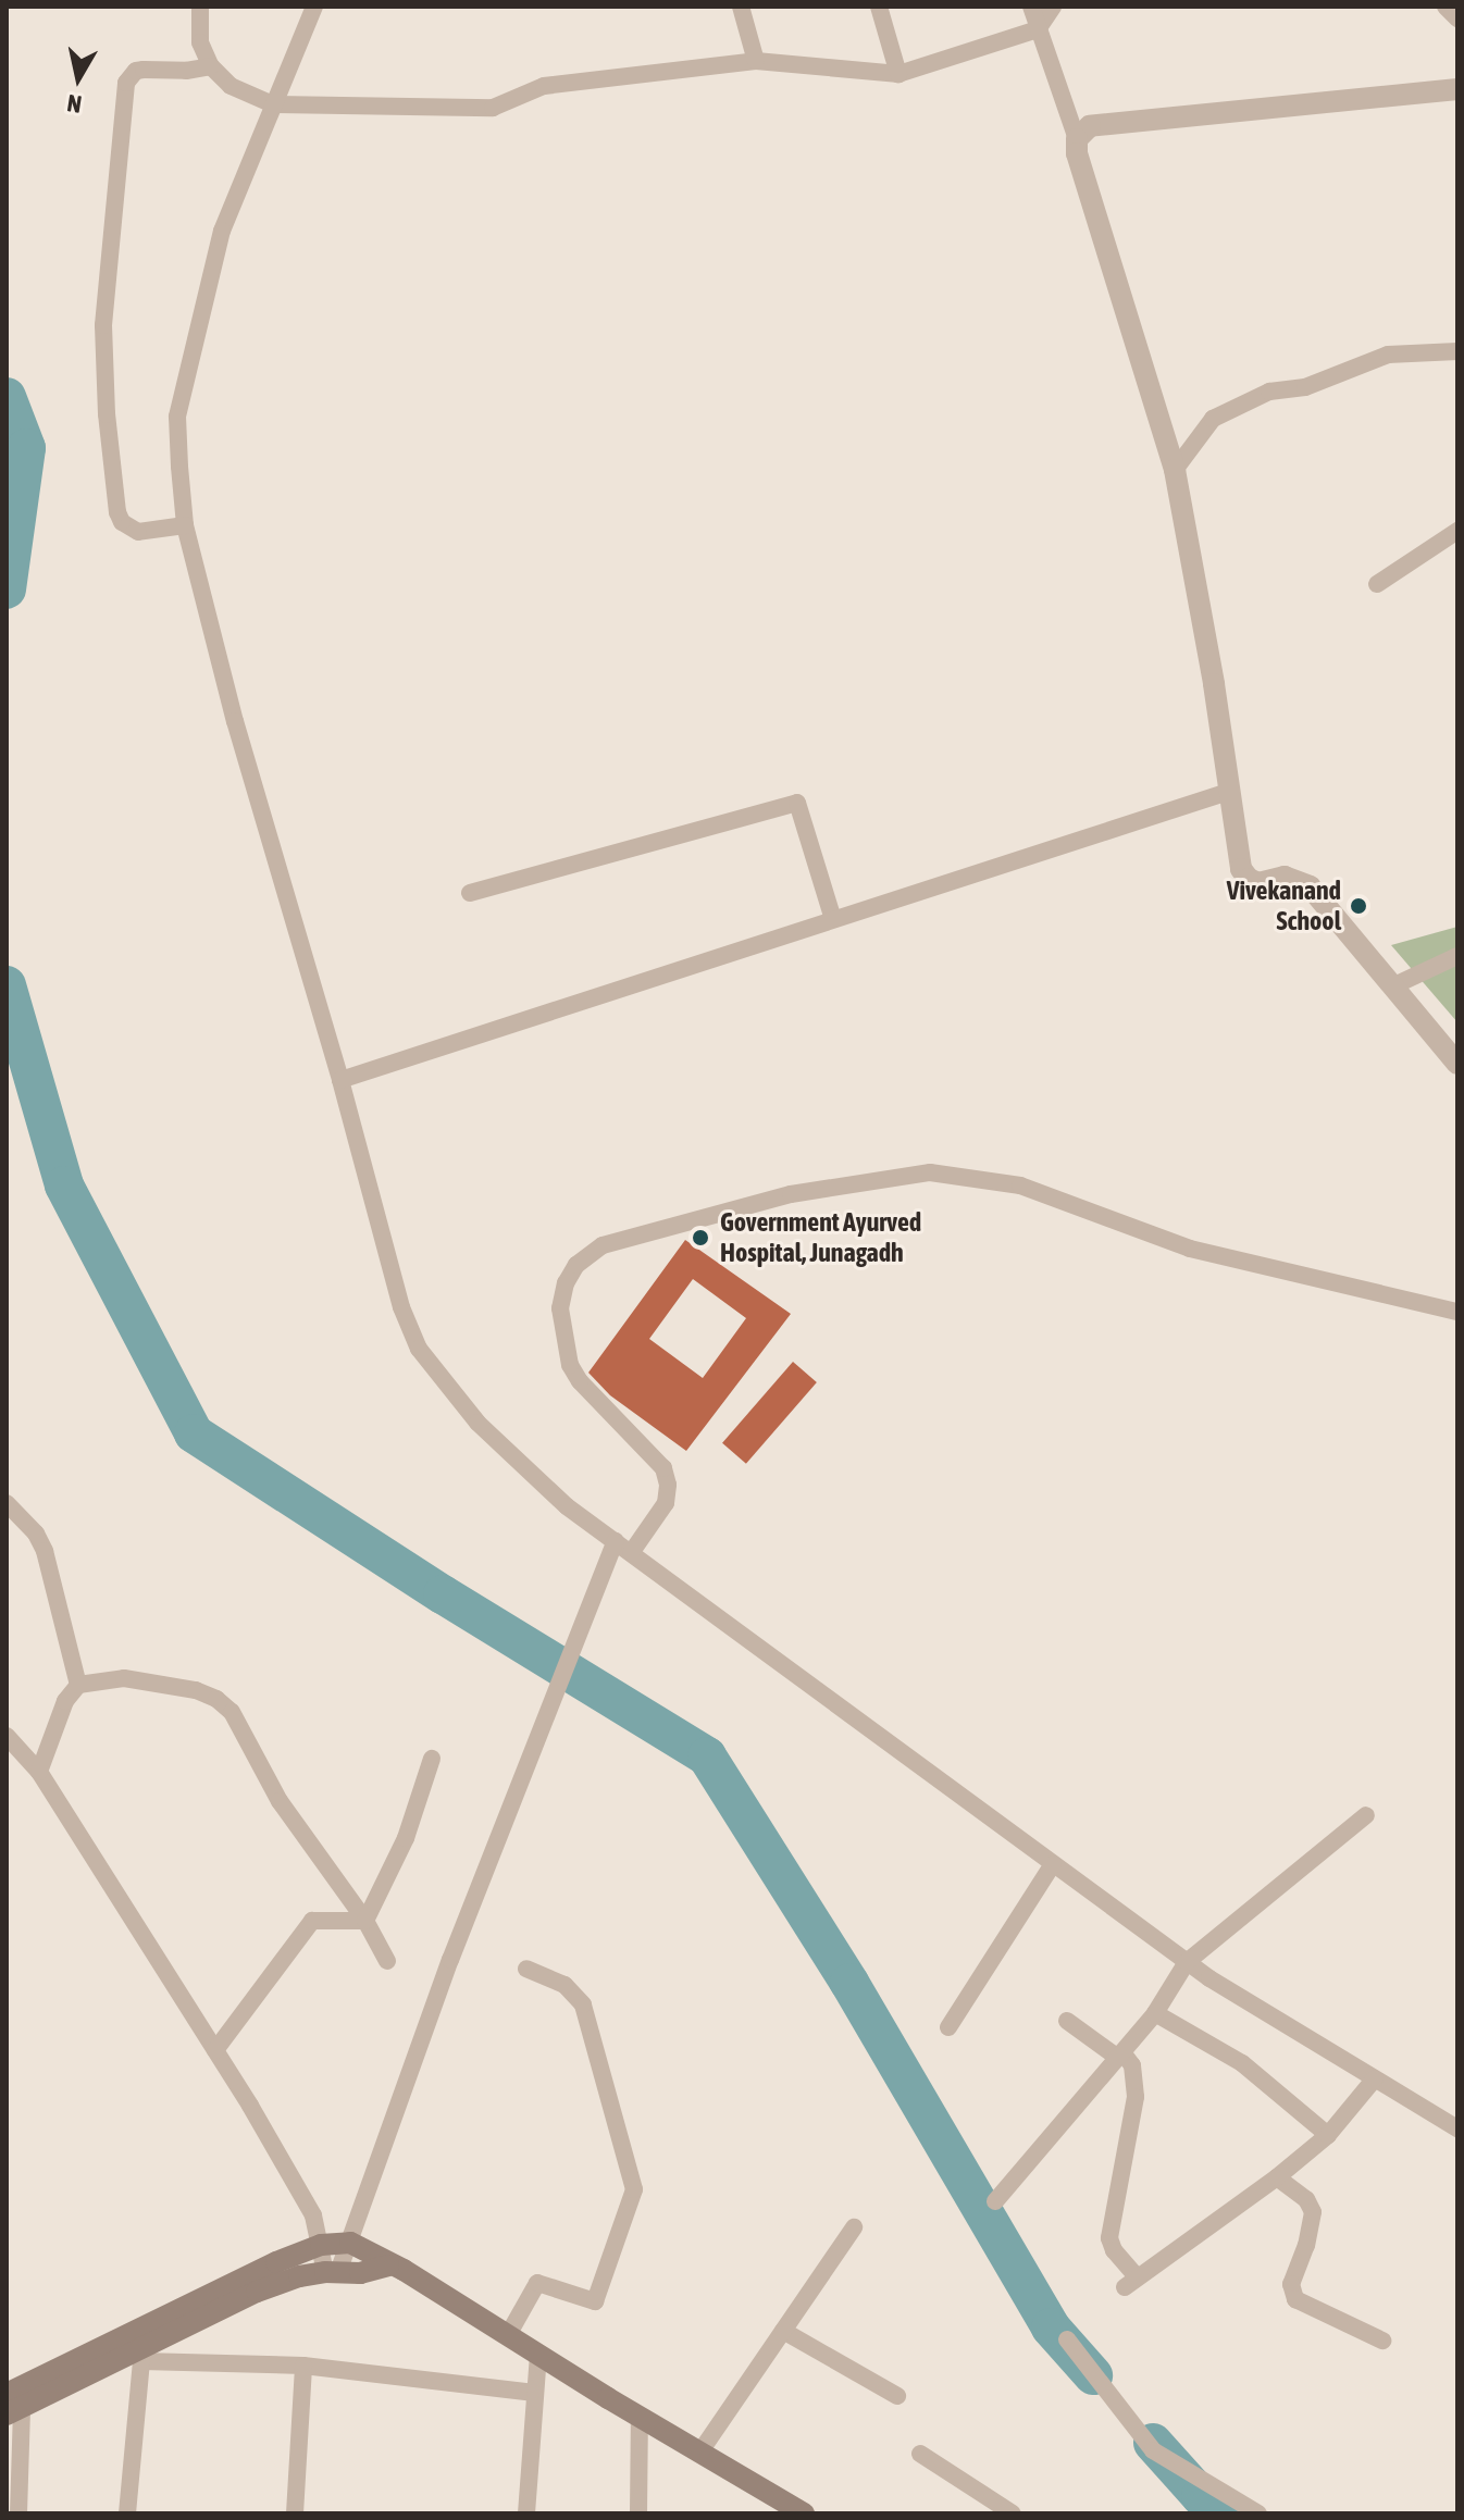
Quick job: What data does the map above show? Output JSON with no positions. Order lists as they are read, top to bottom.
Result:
{
  "places": ["Vivekanand School", "Government Ayurved Hospital, Junagadh"],
  "north": "bottom"
}
